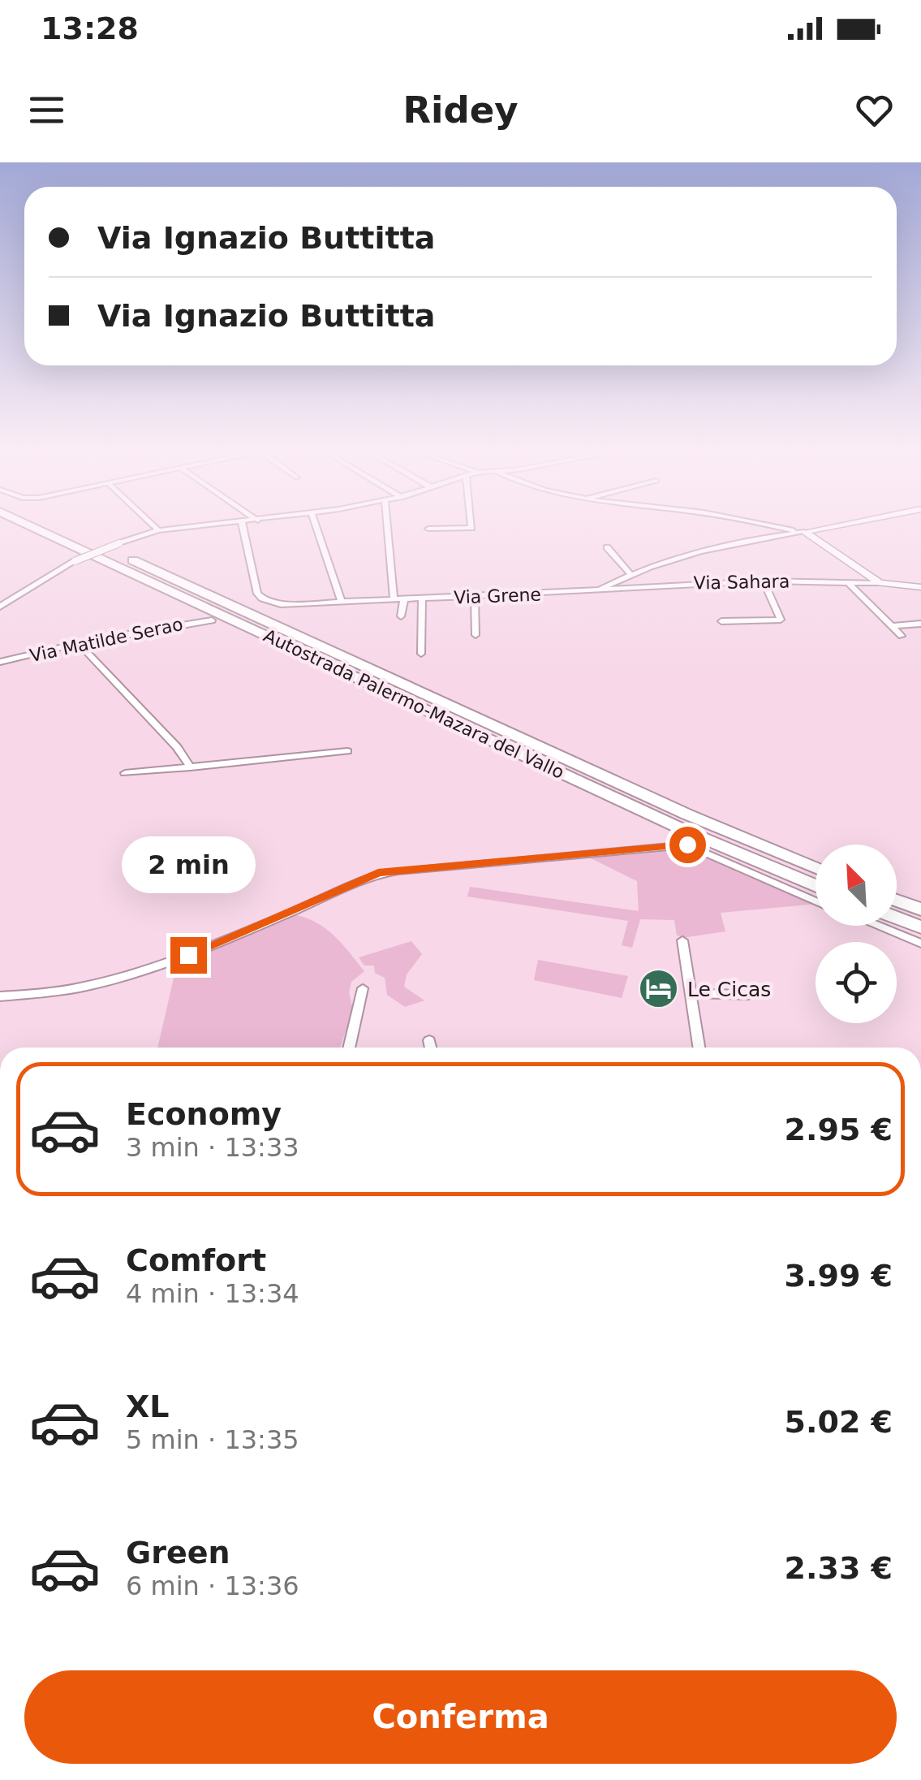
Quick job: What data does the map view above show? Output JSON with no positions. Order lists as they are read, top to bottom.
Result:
{
  "streets": {
    "highway": ["Autostrada Palermo-Mazara del Vallo"],
    "street": ["Via Sahara", "Via Grene", "Via Matilde Serao"]
  },
  "places": {
    "hotel": ["Le Cicas"]
  },
  "north": "top left",
  "page": {
    "status": "13:28",
    "header": "Ridey",
    "banner": ["Via Ignazio Buttitta", "Via Ignazio Buttitta"],
    "bubble": "2 min",
    "list": [
      {
        "name": "Economy",
        "note": "3 min · 13:33",
        "value": "2.95 €"
      },
      {
        "name": "Comfort",
        "note": "4 min · 13:34",
        "value": "3.99 €"
      },
      {
        "name": "XL",
        "note": "5 min · 13:35",
        "value": "5.02 €"
      },
      {
        "name": "Green",
        "note": "6 min · 13:36",
        "value": "2.33 €"
      }
    ],
    "buttons": "Conferma"
  }
}
